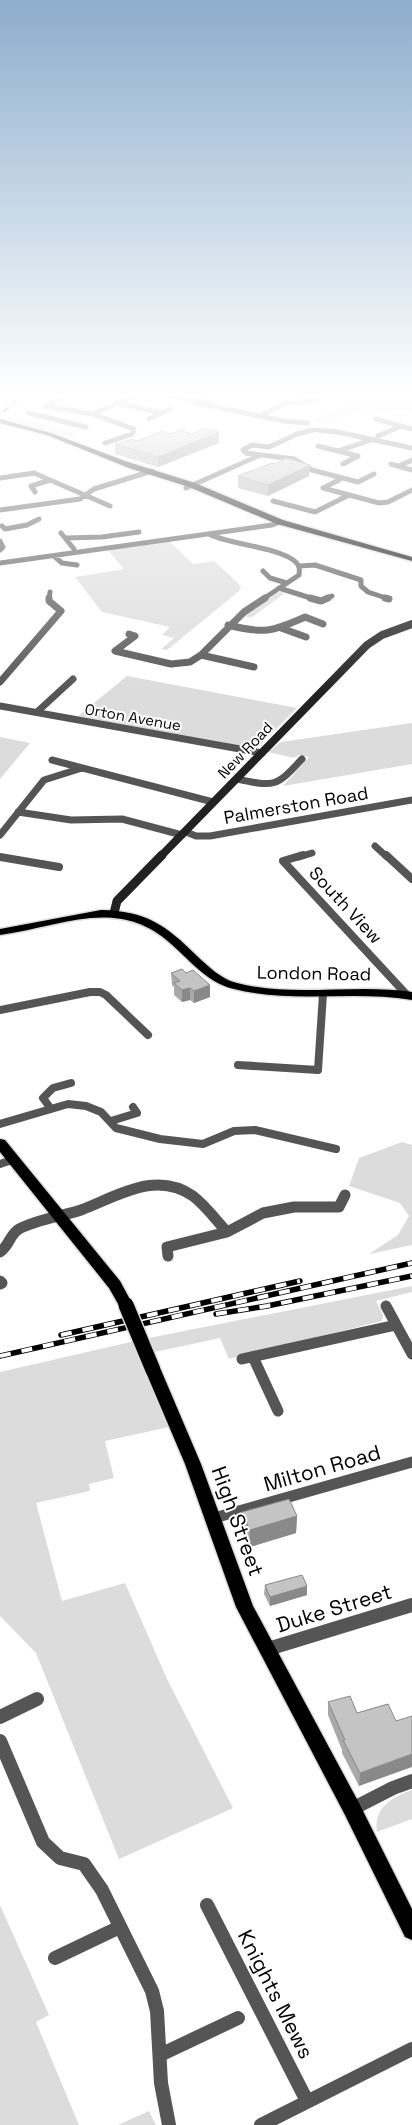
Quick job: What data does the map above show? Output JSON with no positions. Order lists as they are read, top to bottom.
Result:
{
  "streets": {
    "main road": ["London Road", "High Street"],
    "street": [
      "Orton Avenue",
      "New Road",
      "Palmerston Road",
      "South View",
      "Milton Road",
      "Duke Street",
      "Knights Mews"
    ]
  },
  "crossings": [
    ["Orton Avenue", "New Road"],
    ["New Road", "Palmerston Road"],
    ["New Road", "London Road"],
    ["South View", "London Road"],
    ["Milton Road", "High Street"],
    ["High Street", "Duke Street"]
  ]
}
